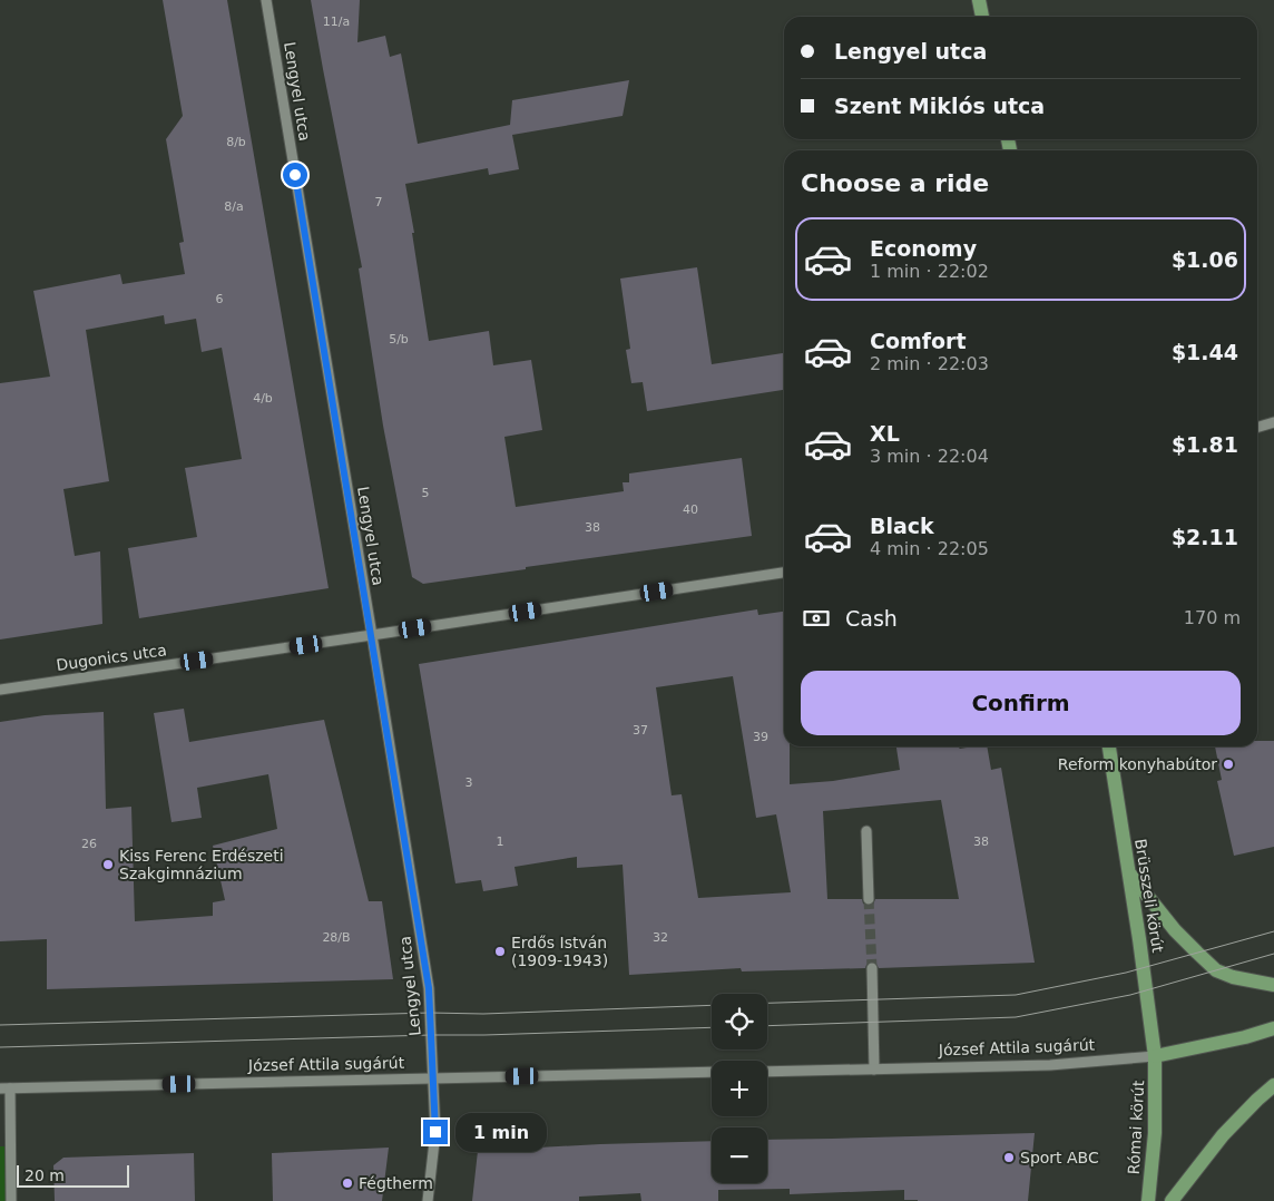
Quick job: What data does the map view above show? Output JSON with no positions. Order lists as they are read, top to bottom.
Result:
{
  "streets": {
    "main road": ["Brüsszeli körút", "József Attila sugárút", "Római körút"],
    "street": ["Lengyel utca", "Dugonics utca"]
  },
  "crossings": [
    ["Lengyel utca", "Dugonics utca"],
    ["Lengyel utca", "József Attila sugárút"],
    ["Brüsszeli körút", "József Attila sugárút"],
    ["Brüsszeli körút", "Római körút"],
    ["József Attila sugárút", "Római körút"]
  ],
  "places": [
    "Reform konyhabútor",
    "Kiss Ferenc Erdészeti Szakgimnázium",
    "Erdős István (1909-1943)",
    "Sport ABC",
    "Fégtherm"
  ],
  "house_numbers": [
    "11/a",
    "8/b",
    "7",
    "8/a",
    "6",
    "5/b",
    "4/b",
    "5",
    "40",
    "38",
    "37",
    "39",
    "3",
    "1",
    "38",
    "26",
    "28/B",
    "32"
  ],
  "scale_bar": "20 m",
  "page": {
    "banner": ["Lengyel utca", "Szent Miklós utca"],
    "heading": "Choose a ride",
    "list": [
      {
        "name": "Economy",
        "note": "1 min · 22:02",
        "value": "$1.06"
      },
      {
        "name": "Comfort",
        "note": "2 min · 22:03",
        "value": "$1.44"
      },
      {
        "name": "XL",
        "note": "3 min · 22:04",
        "value": "$1.81"
      },
      {
        "name": "Black",
        "note": "4 min · 22:05",
        "value": "$2.11"
      }
    ],
    "pay": ["Cash", "170 m"],
    "buttons": "Confirm",
    "map_buttons": ["+", "−"],
    "bubble": "1 min",
    "scale": "20 m"
  }
}
